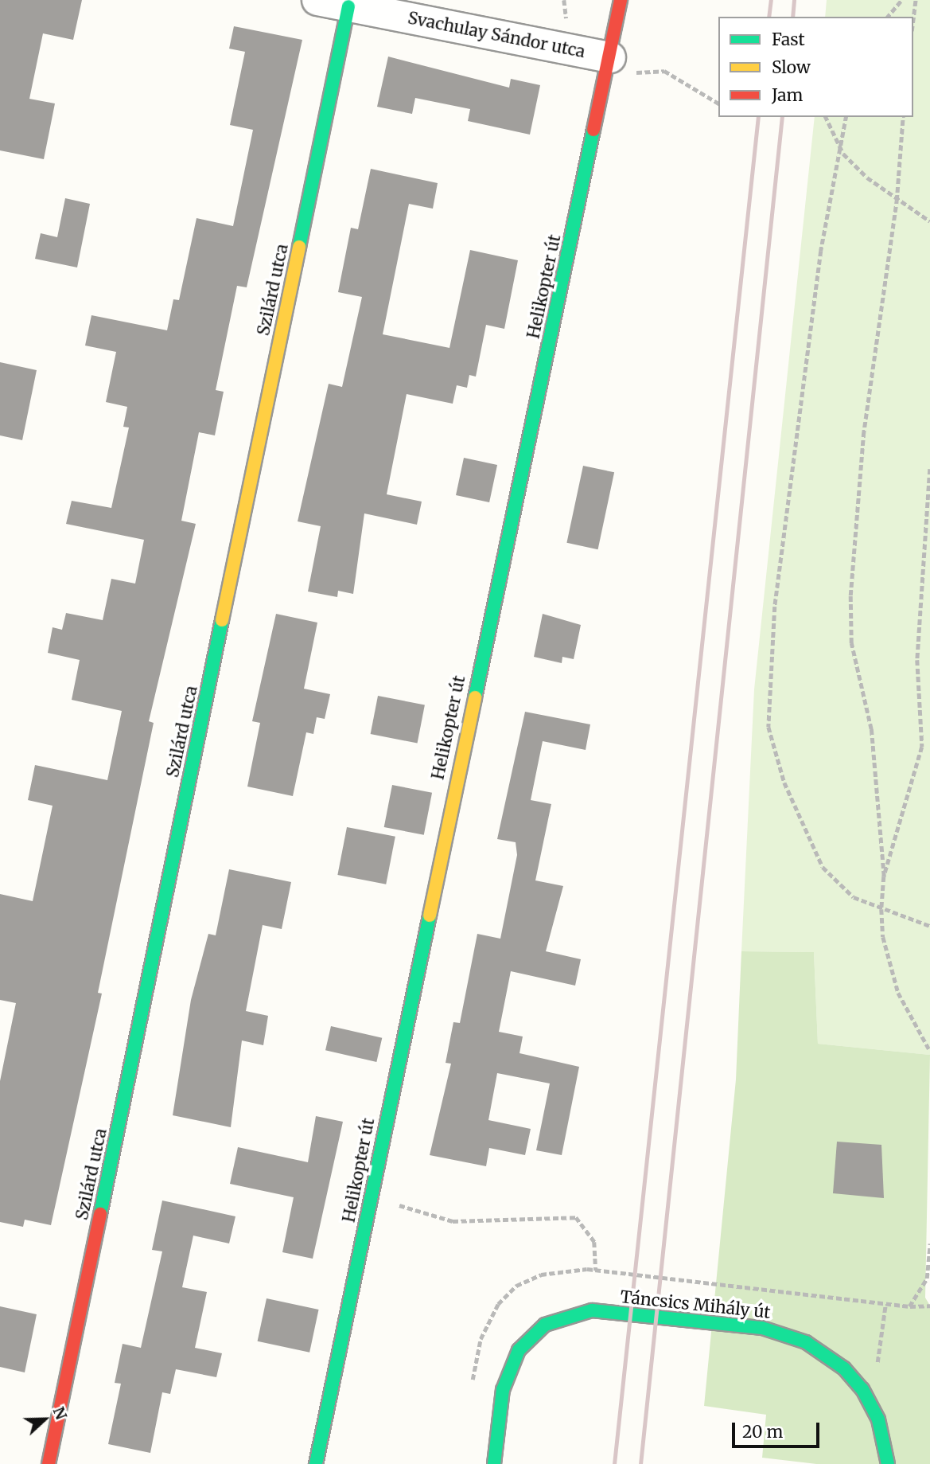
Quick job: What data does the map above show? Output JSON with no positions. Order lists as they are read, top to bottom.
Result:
{
  "streets": {
    "street": [
      "Svachulay Sándor utca",
      "Helikopter út",
      "Szilárd utca",
      "Táncsics Mihály út"
    ]
  },
  "crossings": [
    ["Svachulay Sándor utca", "Helikopter út"],
    ["Svachulay Sándor utca", "Szilárd utca"]
  ],
  "legend": ["Fast", "Slow", "Jam"],
  "scale_bar": "20 m",
  "north": "right"
}
